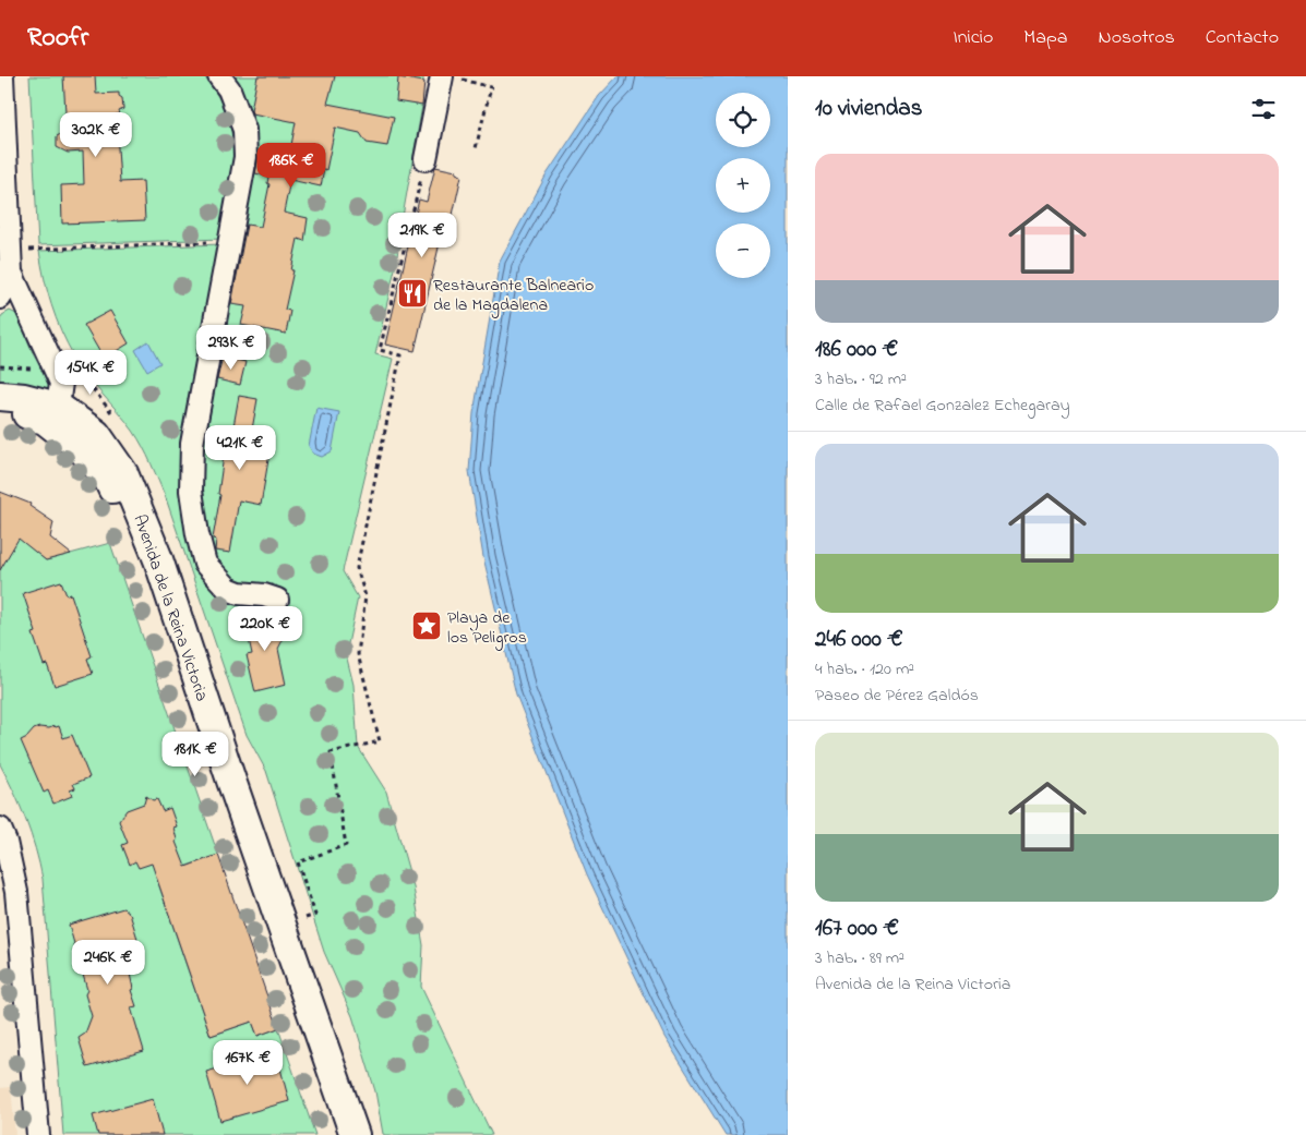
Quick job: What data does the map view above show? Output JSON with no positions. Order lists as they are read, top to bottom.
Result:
{
  "streets": {
    "main road": ["Avenida de la Reina Victoria"]
  },
  "places": {
    "restaurant": ["Restaurante Balneario de la Magdalena"],
    "place": ["Playa de los Peligros"]
  },
  "page": {
    "header": "Roofr",
    "nav": [
      "Inicio",
      "Mapa",
      "Nosotros",
      "Contacto"
    ],
    "heading": "10 viviendas",
    "map_buttons": ["+", "−"],
    "price": [
      "302K €",
      "186K €",
      "219K €",
      "293K €",
      "154K €",
      "421K €",
      "220K €",
      "181K €",
      "246K €",
      "167K €"
    ],
    "list": [
      {
        "name": "186 000 €",
        "note": "3 hab. · 92 m² · Calle de Rafael Gonzalez Echegaray"
      },
      {
        "name": "246 000 €",
        "note": "4 hab. · 120 m² · Paseo de Pérez Galdós"
      },
      {
        "name": "167 000 €",
        "note": "3 hab. · 89 m² · Avenida de la Reina Victoria"
      }
    ]
  }
}
